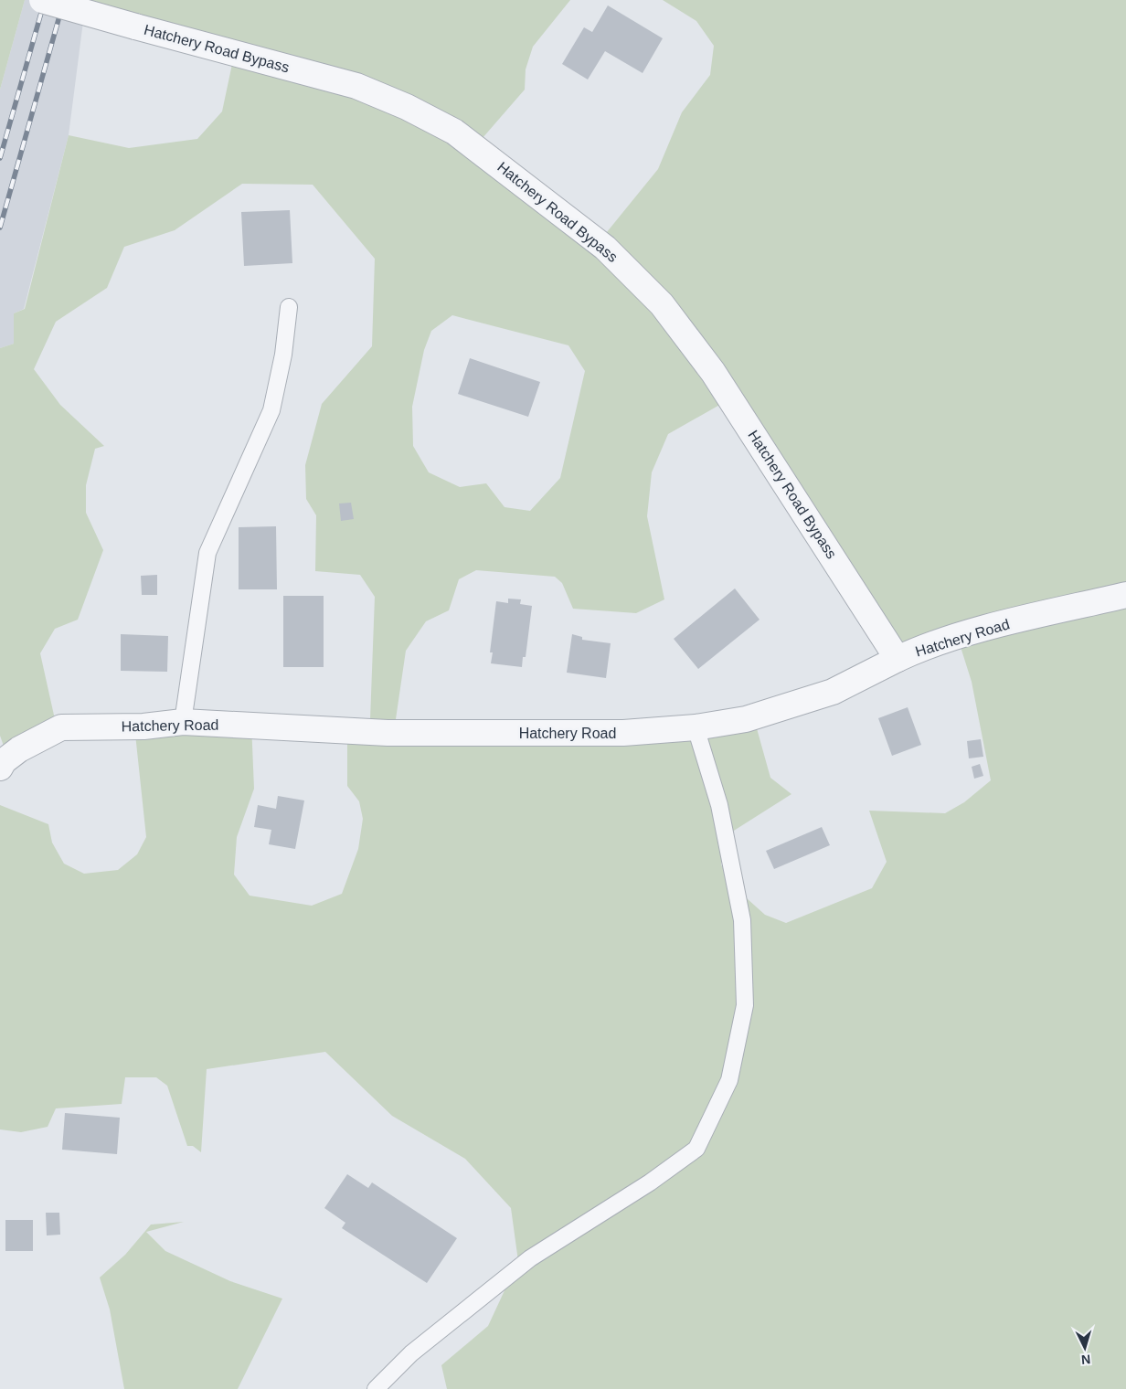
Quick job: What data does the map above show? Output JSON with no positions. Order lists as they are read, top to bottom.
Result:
{
  "streets": {
    "street": ["Hatchery Road Bypass", "Hatchery Road"]
  },
  "crossings": [
    ["Hatchery Road Bypass", "Hatchery Road"]
  ],
  "north": "bottom"
}
